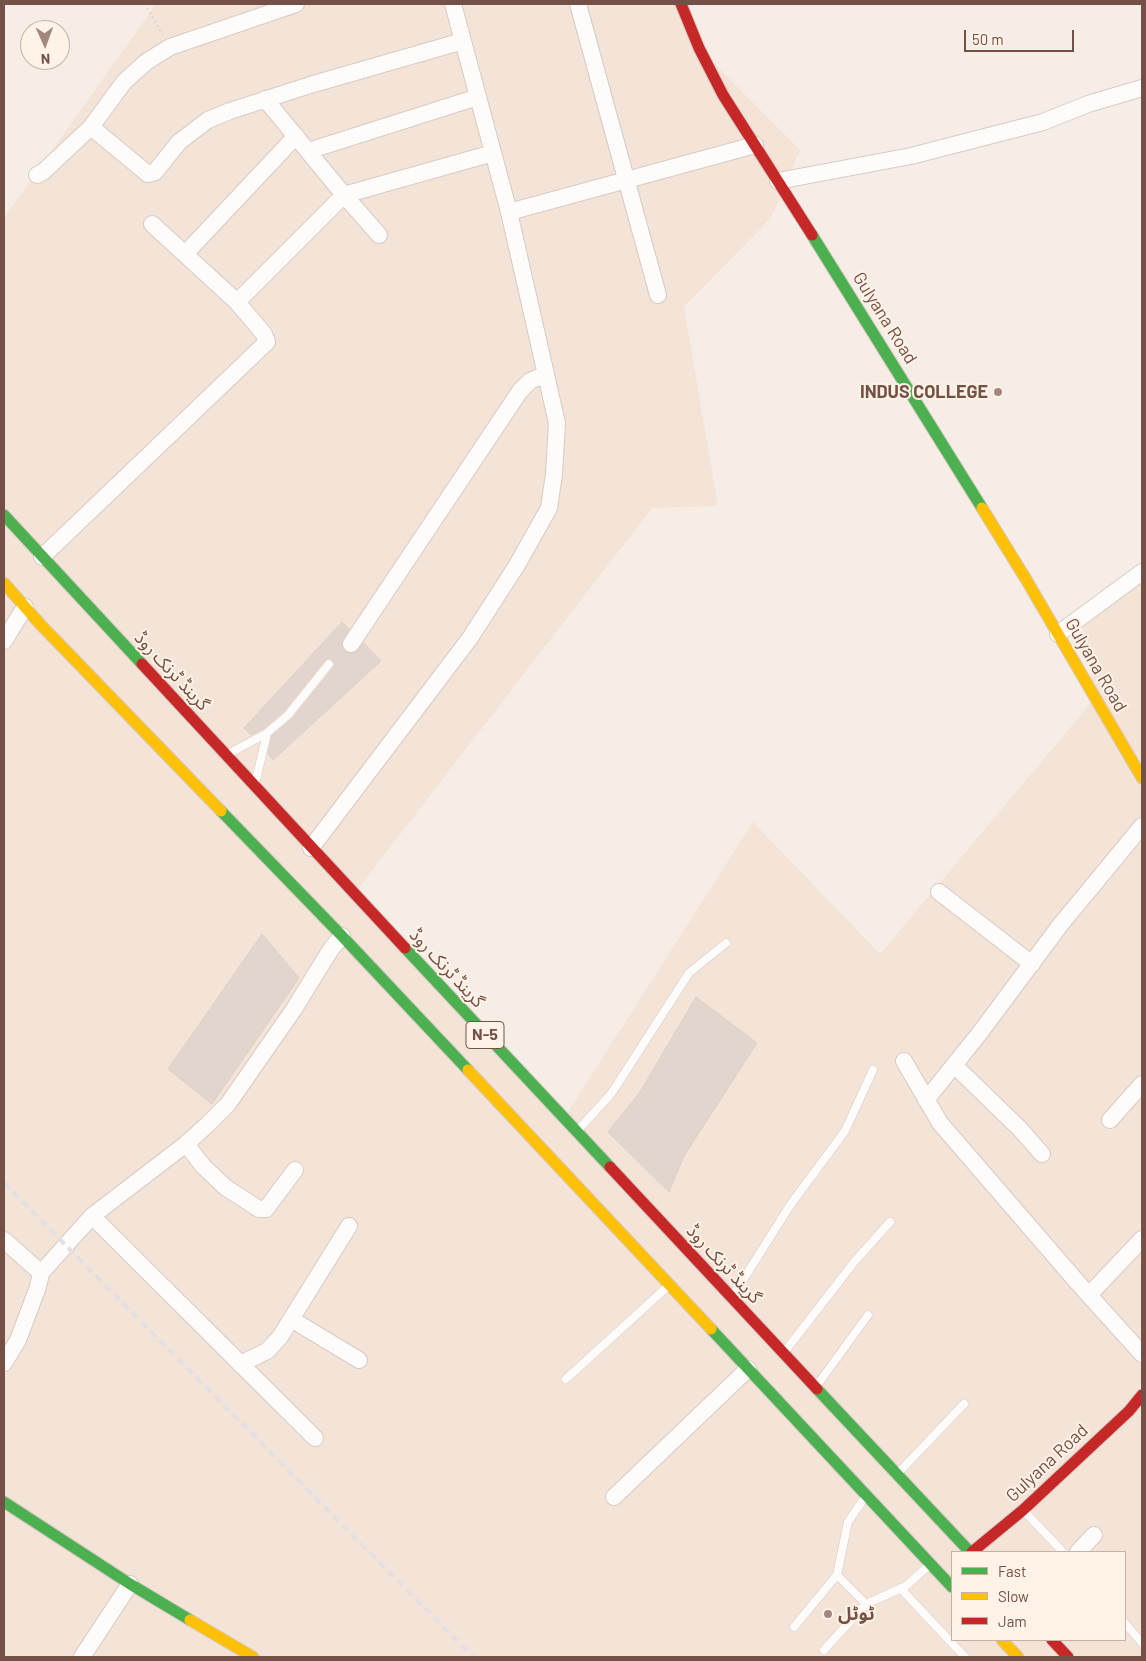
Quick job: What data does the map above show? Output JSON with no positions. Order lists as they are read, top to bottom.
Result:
{
  "streets": {
    "main road": ["Gulyana Road", "گرینڈ ٹرنک روڈ", "N-5"]
  },
  "places": ["INDUS COLLEGE", "ٹوٹل"],
  "legend": ["Fast", "Slow", "Jam"],
  "scale_bar": "50 m",
  "north": "bottom"
}
